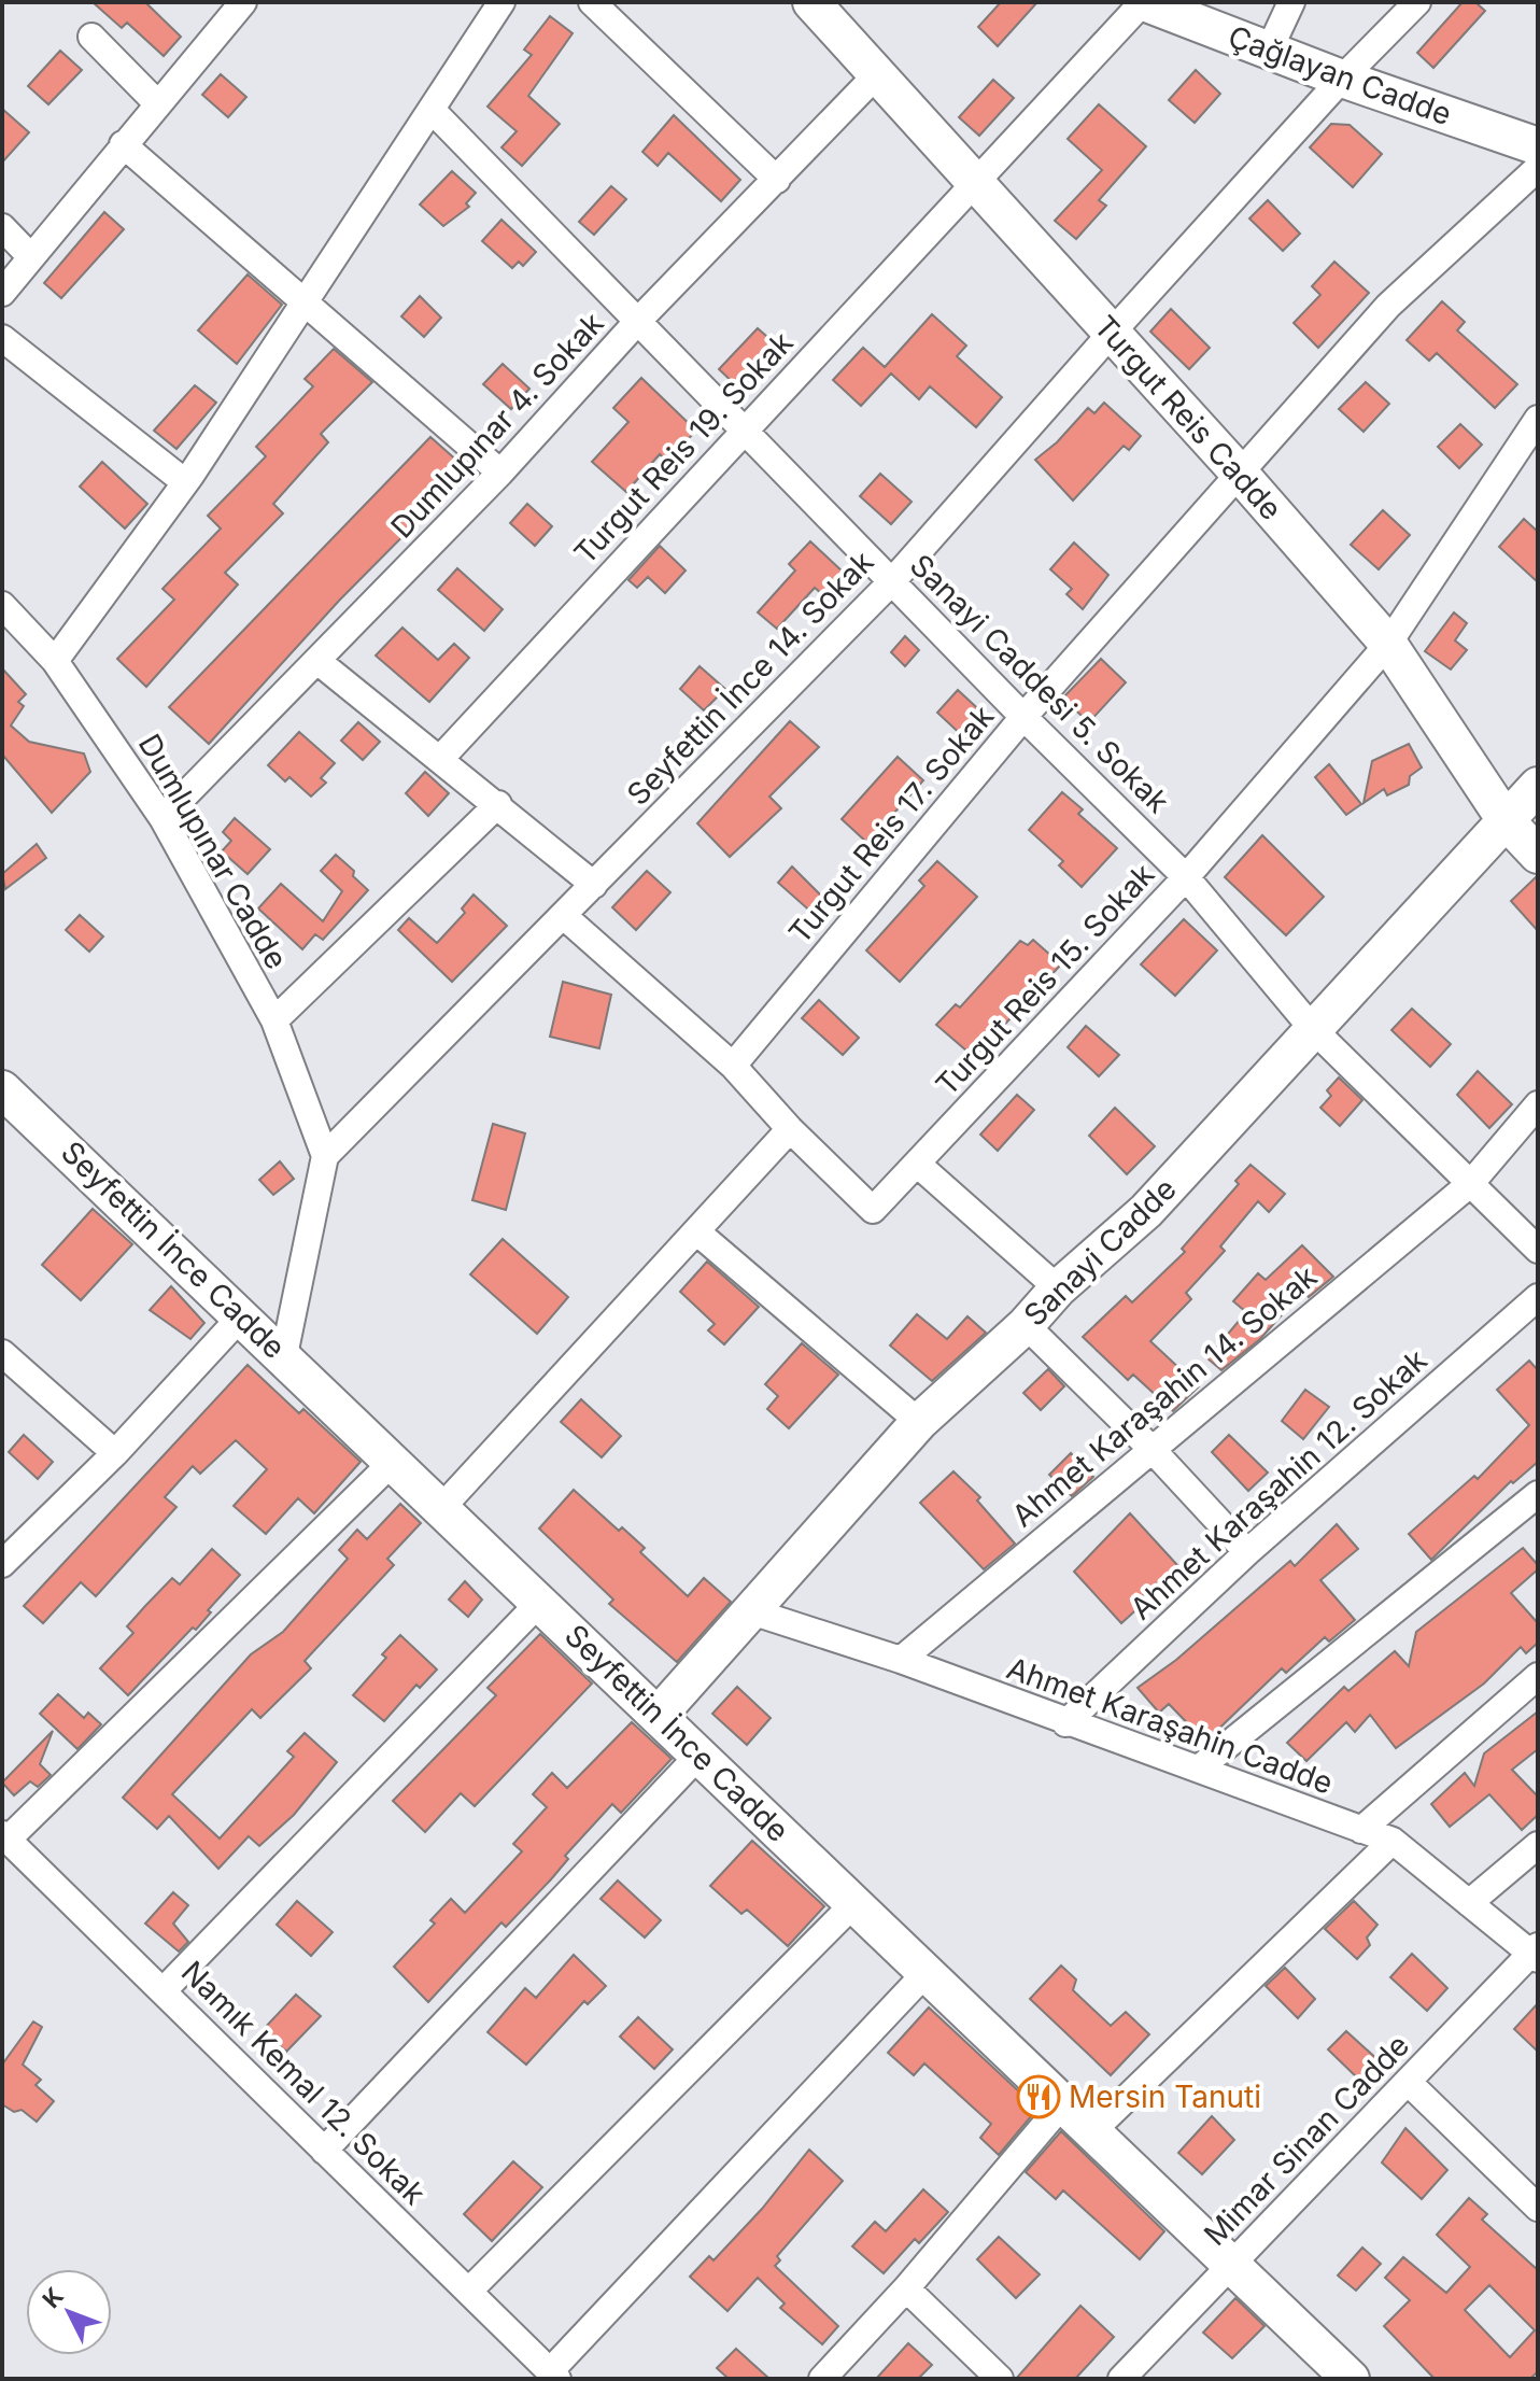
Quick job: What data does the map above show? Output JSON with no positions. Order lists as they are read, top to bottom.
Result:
{
  "streets": {
    "street": [
      "Çağlayan Cadde",
      "Turgut Reis Cadde",
      "Dumlupınar 4. Sokak",
      "Turgut Reis 19. Sokak",
      "Seyfettin İnce 14. Sokak",
      "Sanayi Caddesi 5. Sokak",
      "Turgut Reis 17. Sokak",
      "Dumlupınar Cadde",
      "Turgut Reis 15. Sokak",
      "Seyfettin İnce Cadde",
      "Sanayi Cadde",
      "Ahmet Karaşahin 14. Sokak",
      "Ahmet Karaşahin 12. Sokak",
      "Ahmet Karaşahin Cadde",
      "Namık Kemal 12. Sokak",
      "Mimar Sinan Cadde"
    ]
  },
  "crossings": [
    ["Çağlayan Cadde", "Turgut Reis 19. Sokak"],
    ["Çağlayan Cadde", "Seyfettin İnce 14. Sokak"],
    ["Turgut Reis Cadde", "Dumlupınar 4. Sokak"],
    ["Turgut Reis Cadde", "Turgut Reis 19. Sokak"],
    ["Turgut Reis Cadde", "Seyfettin İnce 14. Sokak"],
    ["Turgut Reis Cadde", "Turgut Reis 17. Sokak"],
    ["Turgut Reis Cadde", "Turgut Reis 15. Sokak"],
    ["Turgut Reis Cadde", "Sanayi Cadde"],
    ["Dumlupınar 4. Sokak", "Sanayi Caddesi 5. Sokak"],
    ["Dumlupınar 4. Sokak", "Dumlupınar Cadde"],
    ["Turgut Reis 19. Sokak", "Sanayi Caddesi 5. Sokak"],
    ["Seyfettin İnce 14. Sokak", "Sanayi Caddesi 5. Sokak"],
    ["Seyfettin İnce 14. Sokak", "Dumlupınar Cadde"],
    ["Sanayi Caddesi 5. Sokak", "Turgut Reis 17. Sokak"],
    ["Sanayi Caddesi 5. Sokak", "Turgut Reis 15. Sokak"],
    ["Sanayi Caddesi 5. Sokak", "Sanayi Cadde"],
    ["Sanayi Caddesi 5. Sokak", "Ahmet Karaşahin 14. Sokak"],
    ["Seyfettin İnce Cadde", "Sanayi Cadde"],
    ["Seyfettin İnce Cadde", "Mimar Sinan Cadde"],
    ["Sanayi Cadde", "Ahmet Karaşahin Cadde"],
    ["Ahmet Karaşahin 14. Sokak", "Ahmet Karaşahin Cadde"],
    ["Ahmet Karaşahin 12. Sokak", "Ahmet Karaşahin Cadde"],
    ["Ahmet Karaşahin Cadde", "Mimar Sinan Cadde"]
  ],
  "places": {
    "restaurant": ["Mersin Tanuti"]
  },
  "north": "top left"
}
